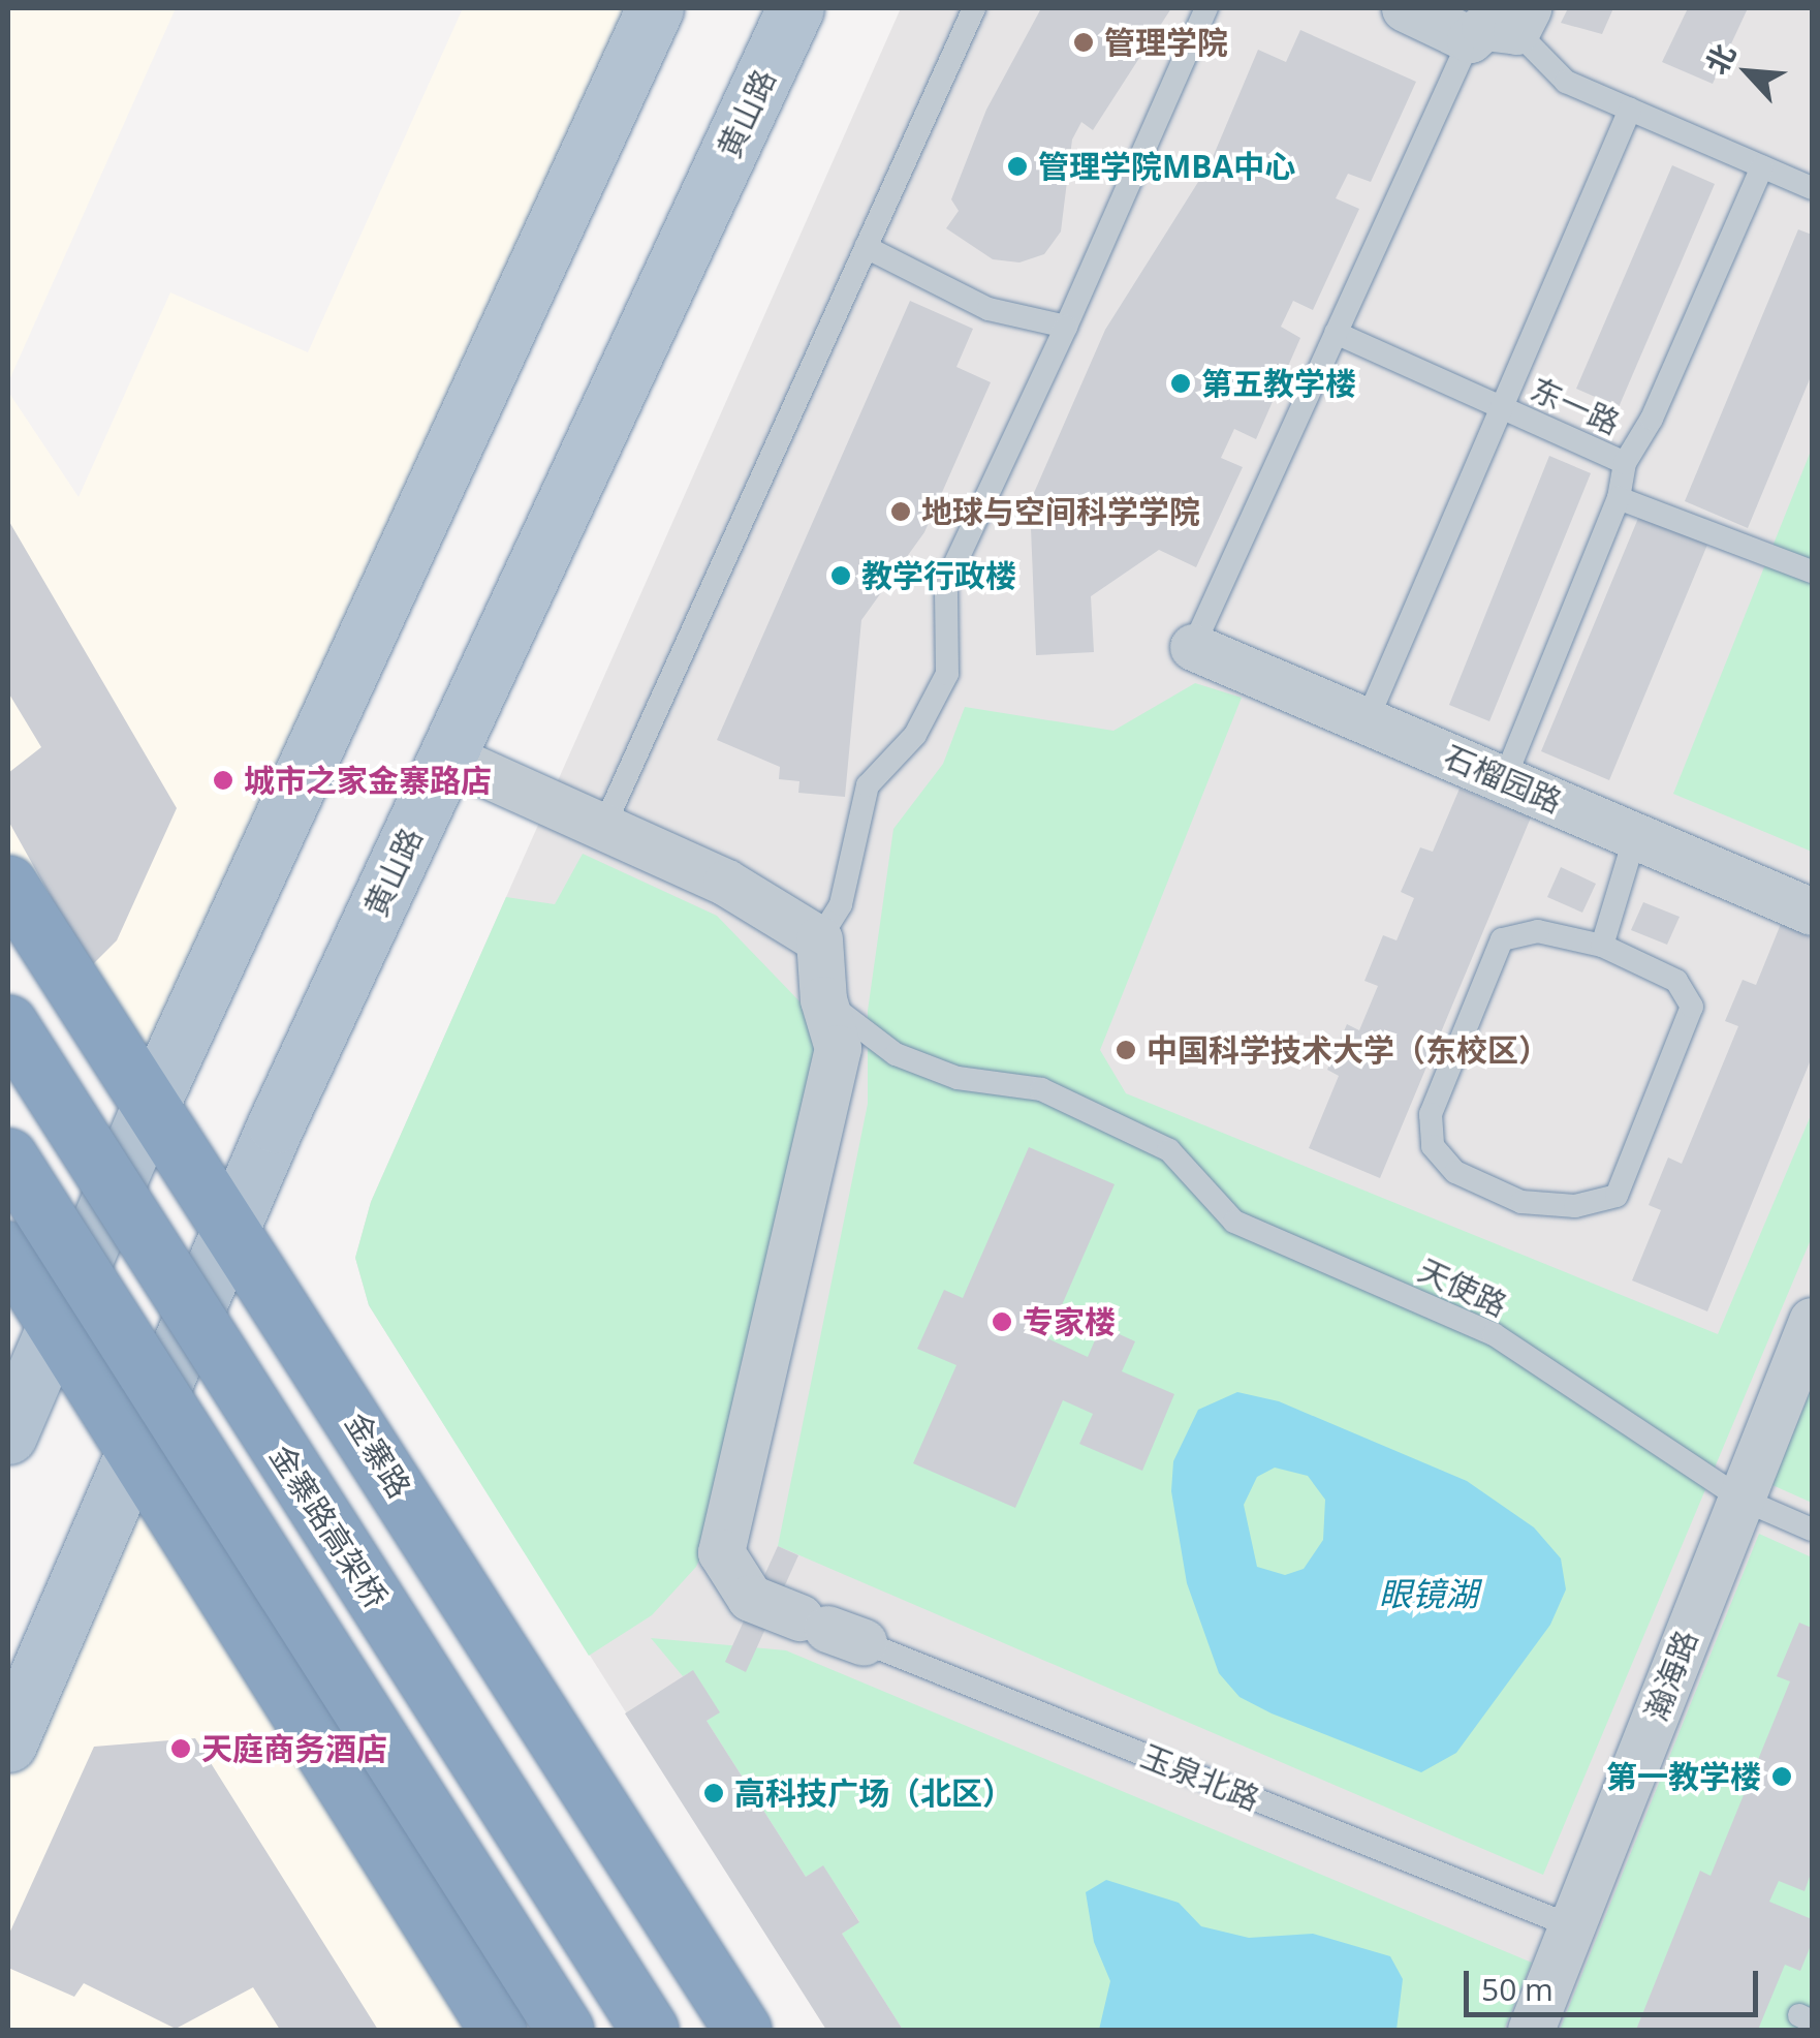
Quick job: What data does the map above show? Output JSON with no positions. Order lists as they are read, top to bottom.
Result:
{
  "streets": {
    "highway": ["金寨路", "金寨路高架桥"],
    "main road": ["黄山路"],
    "street": ["石榴园路", "瀚海路", "玉泉北路"],
    "lane": ["东一路", "天使路"]
  },
  "crossings": [
    ["黄山路", "金寨路"],
    ["东一路", "石榴园路"],
    ["天使路", "瀚海路"],
    ["天使路", "玉泉北路"],
    ["瀚海路", "玉泉北路"]
  ],
  "water": ["眼镜湖"],
  "places": [
    "管理学院",
    "管理学院MBA中心",
    "第五教学楼",
    "地球与空间科学学院",
    "教学行政楼",
    "城市之家金寨路店",
    "中国科学技术大学（东校区）",
    "专家楼",
    "天庭商务酒店",
    "第一教学楼",
    "高科技广场（北区）"
  ],
  "scale_bar": "50 m",
  "north": "top left"
}
